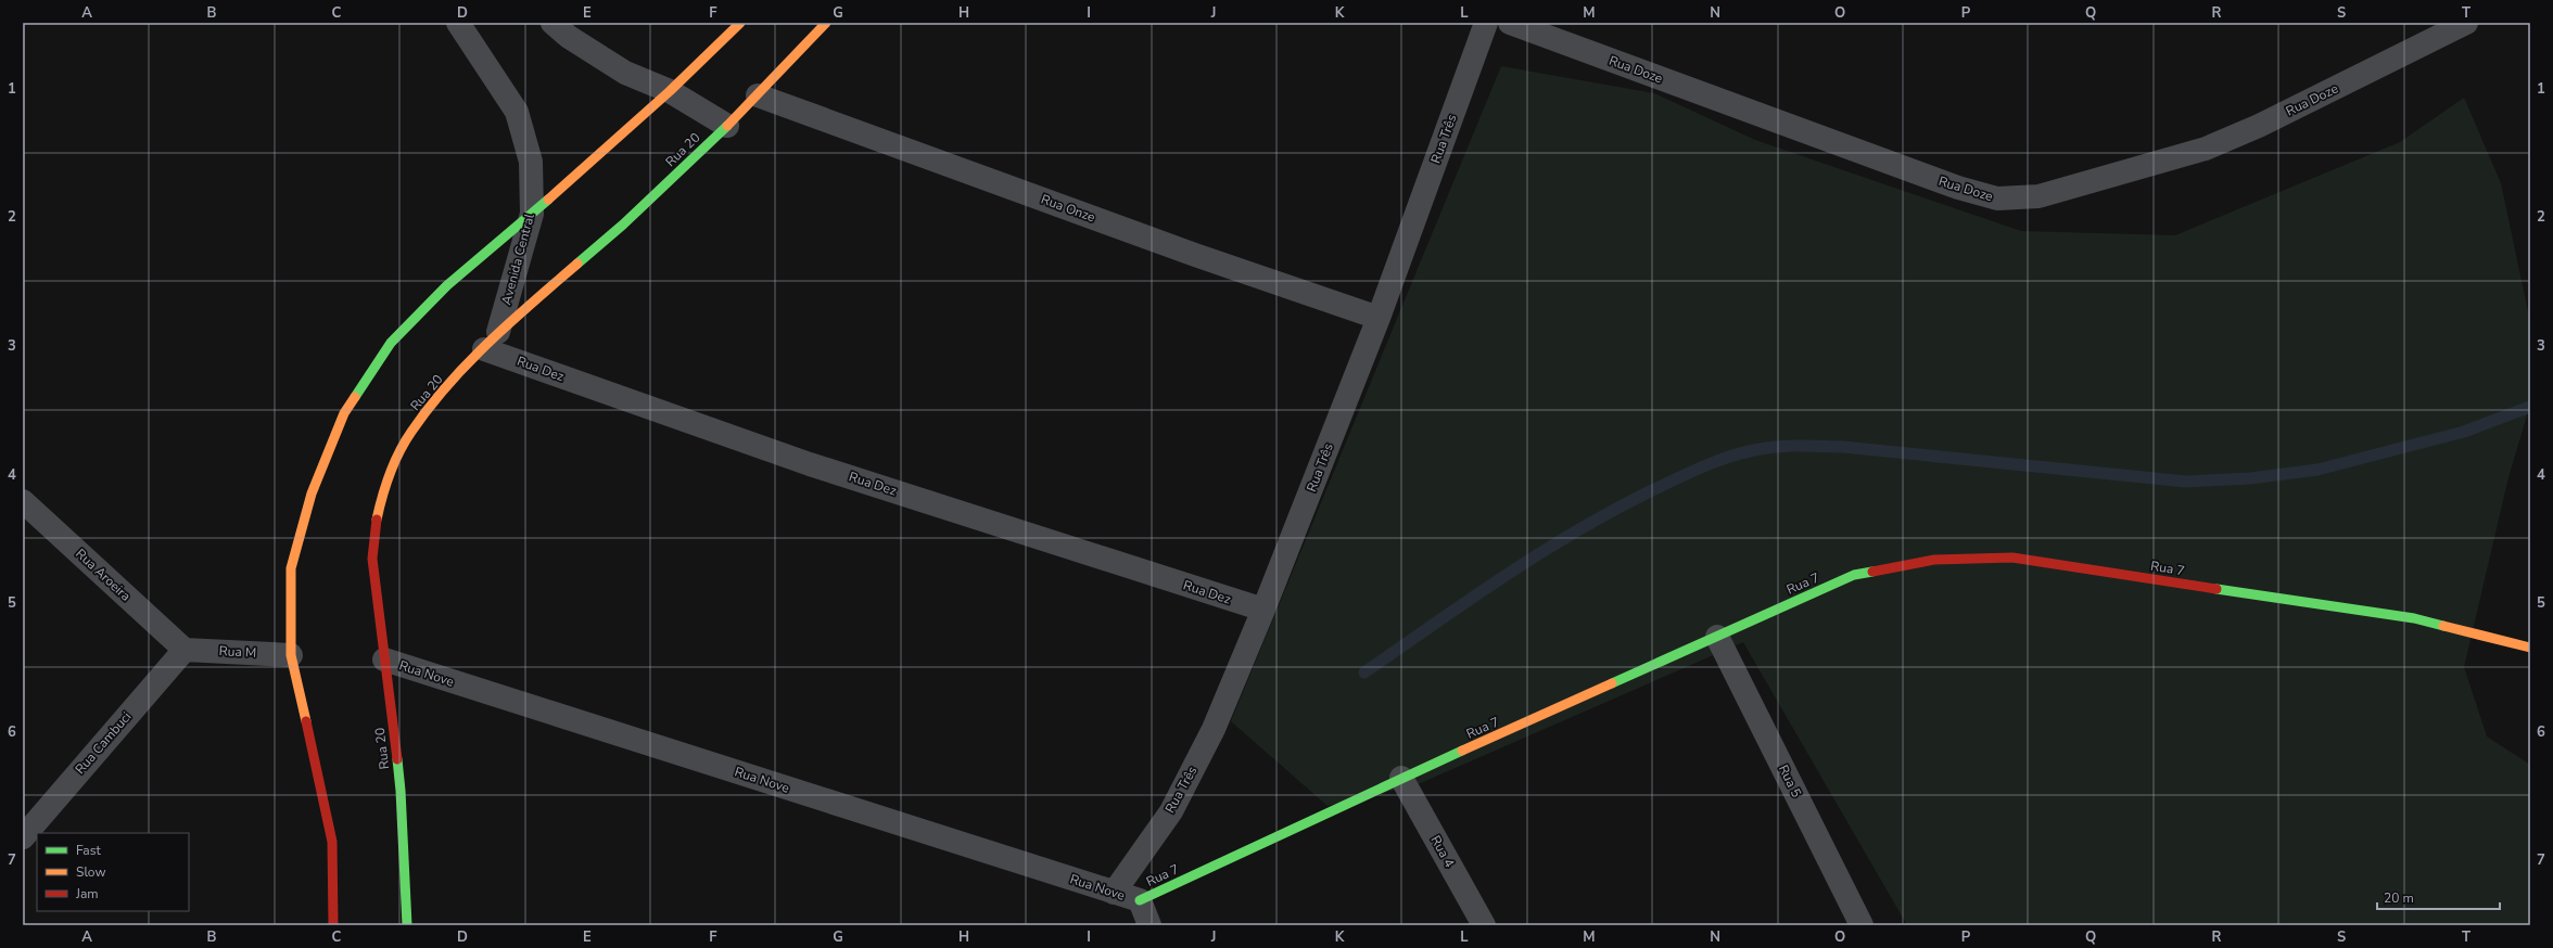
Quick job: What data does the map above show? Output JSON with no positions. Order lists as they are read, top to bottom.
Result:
{
  "streets": {
    "street": [
      "Rua Doze",
      "Rua Três",
      "Rua 20",
      "Rua Onze",
      "Avenida Central",
      "Rua Dez",
      "Rua 7",
      "Rua Aroeira",
      "Rua M",
      "Rua Nove",
      "Rua Cambuci",
      "Rua 5",
      "Rua 4"
    ]
  },
  "crossings": [
    ["Rua Três", "Rua Onze"],
    ["Rua Três", "Rua Dez"],
    ["Rua Três", "Rua Nove"],
    ["Rua 20", "Rua Onze"],
    ["Rua 20", "Avenida Central"],
    ["Rua 20", "Rua Dez"],
    ["Rua 20", "Rua Nove"],
    ["Avenida Central", "Rua Dez"],
    ["Rua 7", "Rua Nove"],
    ["Rua 7", "Rua 5"],
    ["Rua 7", "Rua 4"],
    ["Rua Aroeira", "Rua M"],
    ["Rua Aroeira", "Rua Cambuci"],
    ["Rua M", "Rua Cambuci"]
  ],
  "legend": ["Fast", "Slow", "Jam"],
  "scale_bar": "20 m",
  "grid": {
    "columns": [
      "A",
      "B",
      "C",
      "D",
      "E",
      "F",
      "G",
      "H",
      "I",
      "J",
      "K",
      "L",
      "M",
      "N",
      "O",
      "P",
      "Q",
      "R",
      "S",
      "T"
    ],
    "rows": [
      "1",
      "2",
      "3",
      "4",
      "5",
      "6",
      "7"
    ]
  }
}
